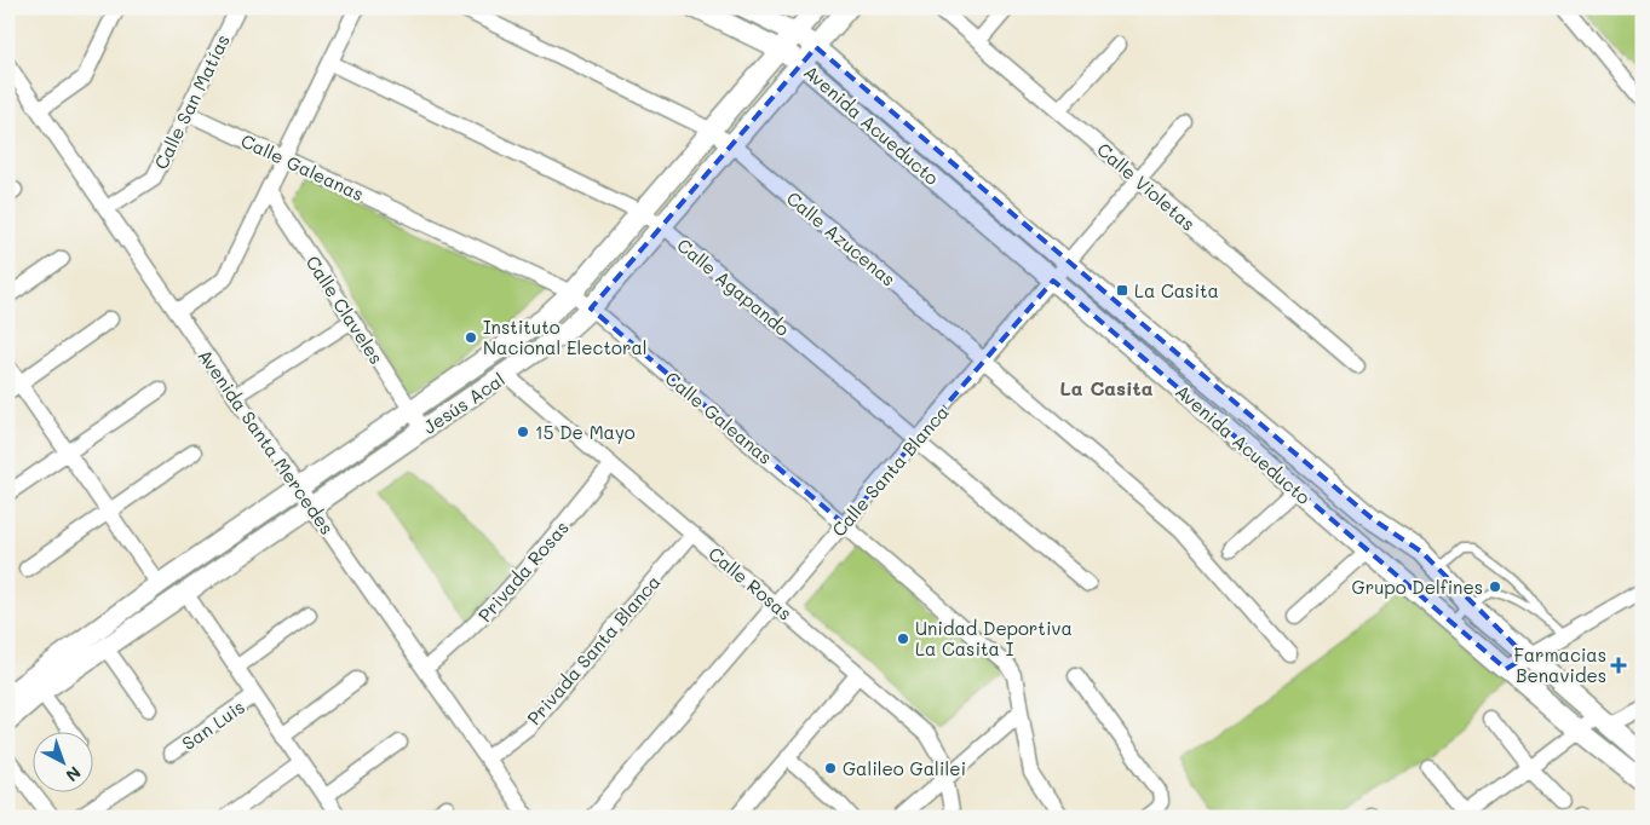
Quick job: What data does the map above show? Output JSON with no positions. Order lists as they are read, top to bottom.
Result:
{
  "streets": {
    "street": [
      "Calle San Matías",
      "Avenida Acueducto",
      "Calle Galeanas",
      "Calle Violetas",
      "Calle Azucenas",
      "Calle Agapando",
      "Calle Claveles",
      "Jesús Acal",
      "Avenida Santa Mercedes",
      "Calle Santa Blanca",
      "Privada Rosas",
      "Calle Rosas",
      "Privada Santa Blanca",
      "San Luis"
    ]
  },
  "crossings": [
    ["Calle San Matías", "Calle Galeanas"],
    ["Calle San Matías", "Avenida Santa Mercedes"],
    ["Avenida Acueducto", "Jesús Acal"],
    ["Avenida Acueducto", "Calle Santa Blanca"],
    ["Calle Galeanas", "Jesús Acal"],
    ["Calle Galeanas", "Calle Santa Blanca"],
    ["Calle Violetas", "Calle Santa Blanca"],
    ["Calle Azucenas", "Jesús Acal"],
    ["Calle Azucenas", "Calle Santa Blanca"],
    ["Calle Agapando", "Jesús Acal"],
    ["Calle Agapando", "Calle Santa Blanca"],
    ["Calle Claveles", "Jesús Acal"],
    ["Jesús Acal", "Avenida Santa Mercedes"],
    ["Jesús Acal", "Calle Rosas"],
    ["Avenida Santa Mercedes", "Privada Rosas"],
    ["Avenida Santa Mercedes", "Privada Santa Blanca"],
    ["Calle Santa Blanca", "Calle Rosas"],
    ["Privada Rosas", "Calle Rosas"],
    ["Calle Rosas", "Privada Santa Blanca"]
  ],
  "districts": ["La Casita"],
  "places": {
    "transit": ["La Casita"],
    "other": [
      "Instituto Nacional Electoral",
      "15 De Mayo",
      "Grupo Delfines",
      "Unidad Deportiva La Casita I",
      "Galileo Galilei"
    ],
    "health": ["Farmacias Benavides"]
  },
  "north": "bottom right"
}
